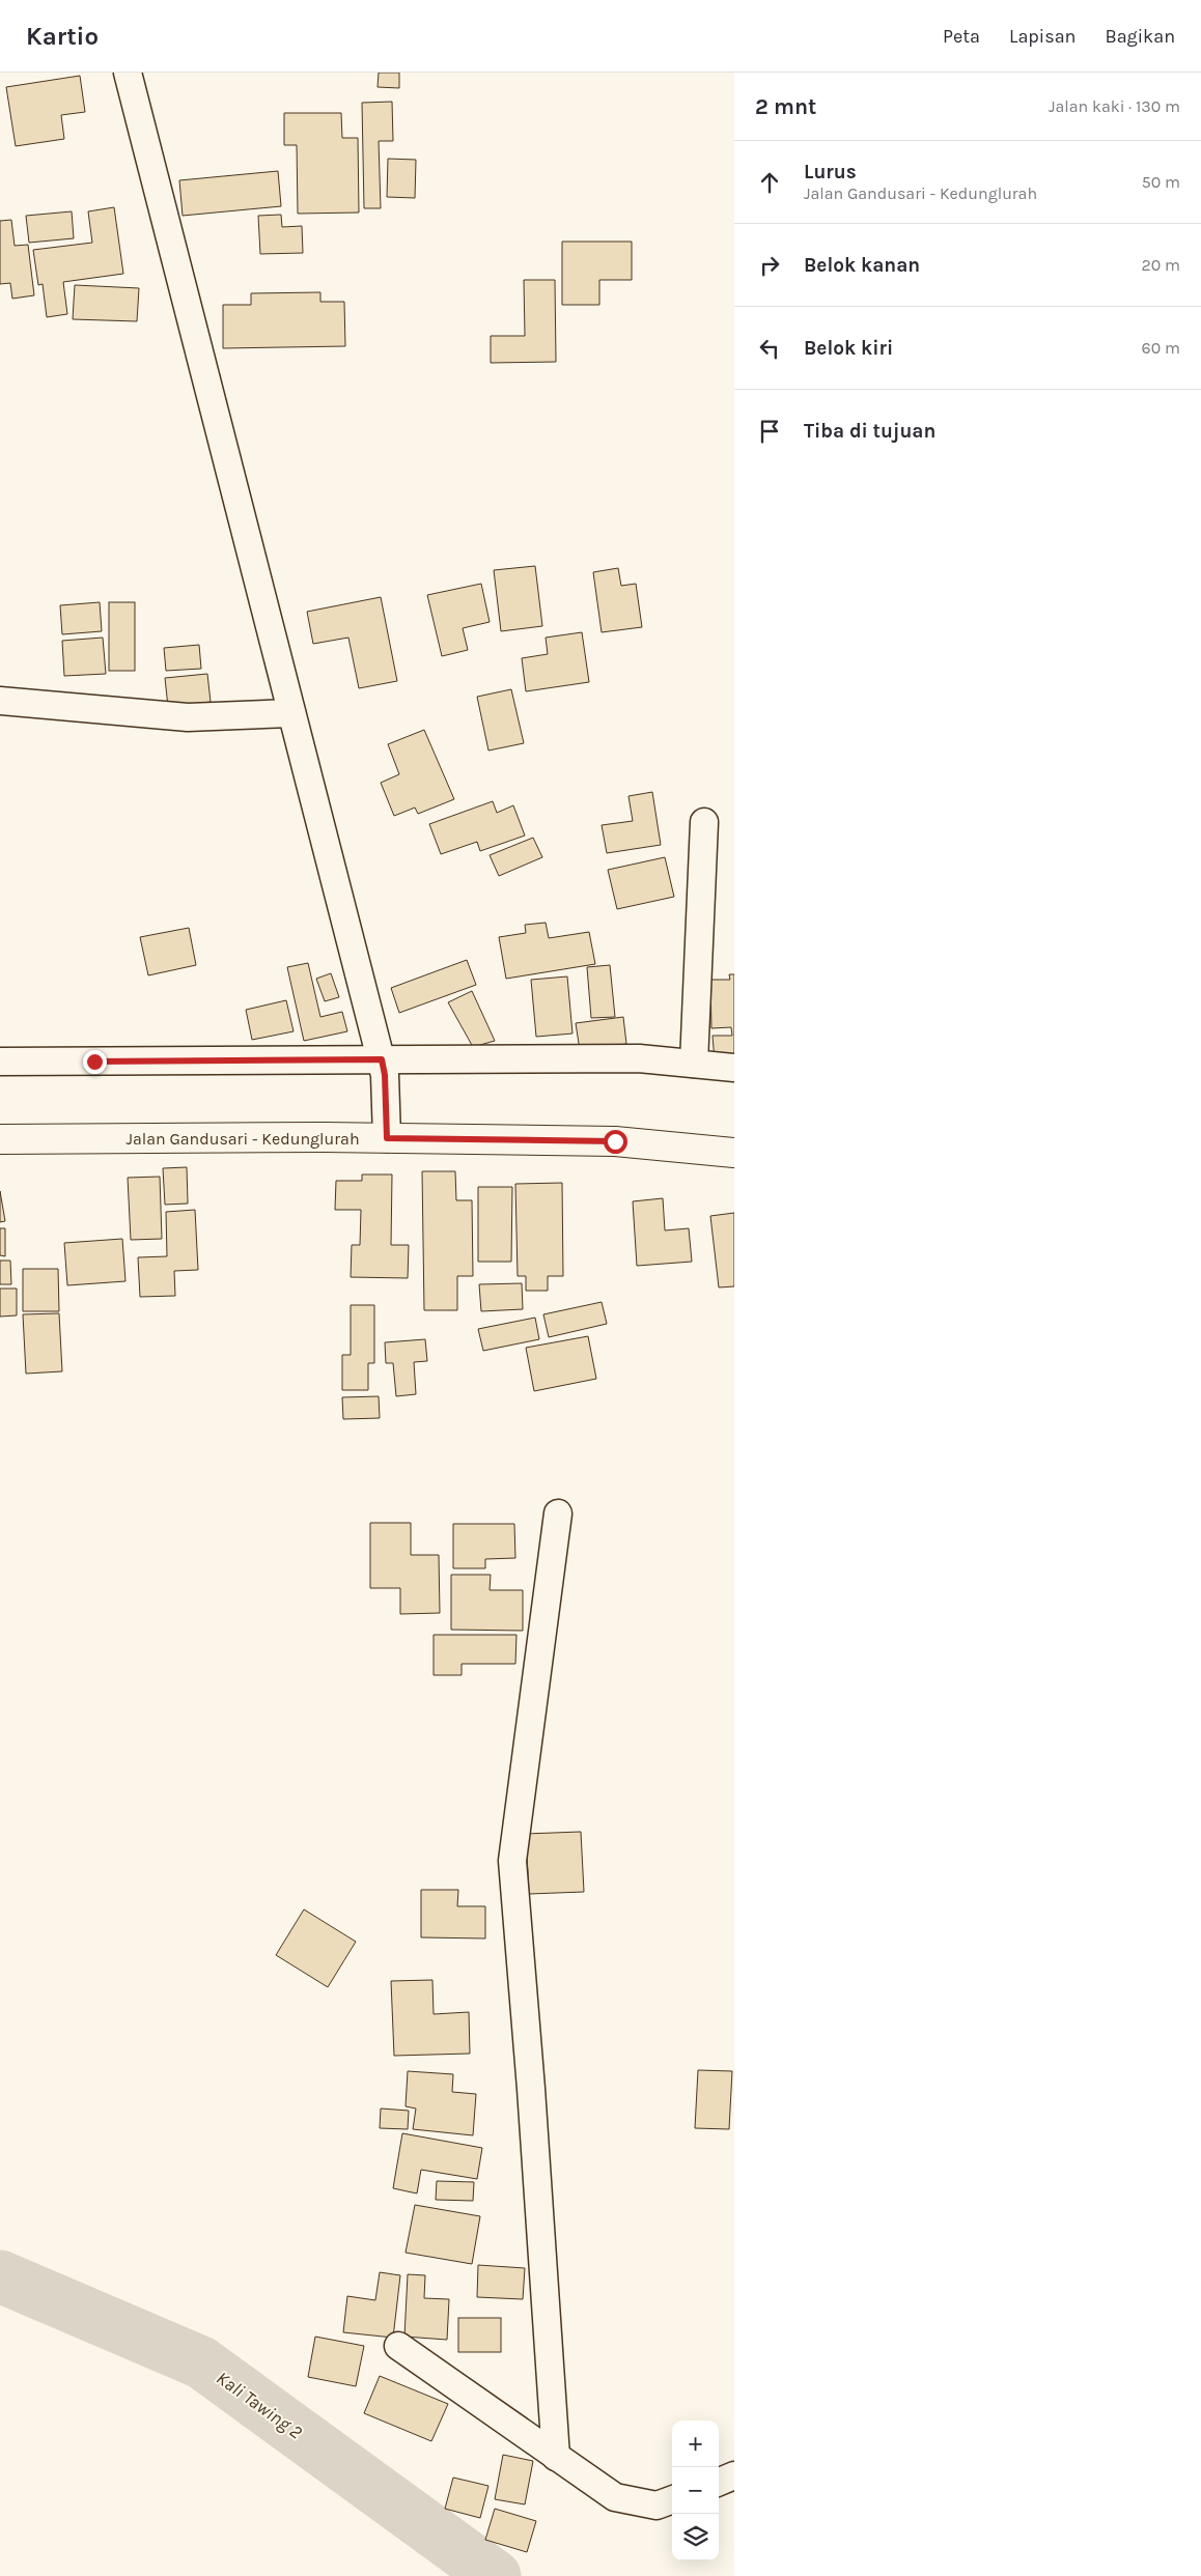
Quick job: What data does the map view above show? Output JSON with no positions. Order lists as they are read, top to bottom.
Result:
{
  "streets": {
    "street": ["Jalan Gandusari - Kedunglurah"]
  },
  "water": ["Kali Tawing 2"],
  "page": {
    "header": "Kartio",
    "nav": ["Peta", "Lapisan", "Bagikan"],
    "heading": ["2 mnt", "Jalan kaki · 130 m"],
    "list": [
      ["Lurus", "Jalan Gandusari - Kedunglurah", "50 m"],
      ["Belok kanan", "20 m"],
      ["Belok kiri", "60 m"],
      "Tiba di tujuan"
    ],
    "map_buttons": ["+", "−"]
  }
}
